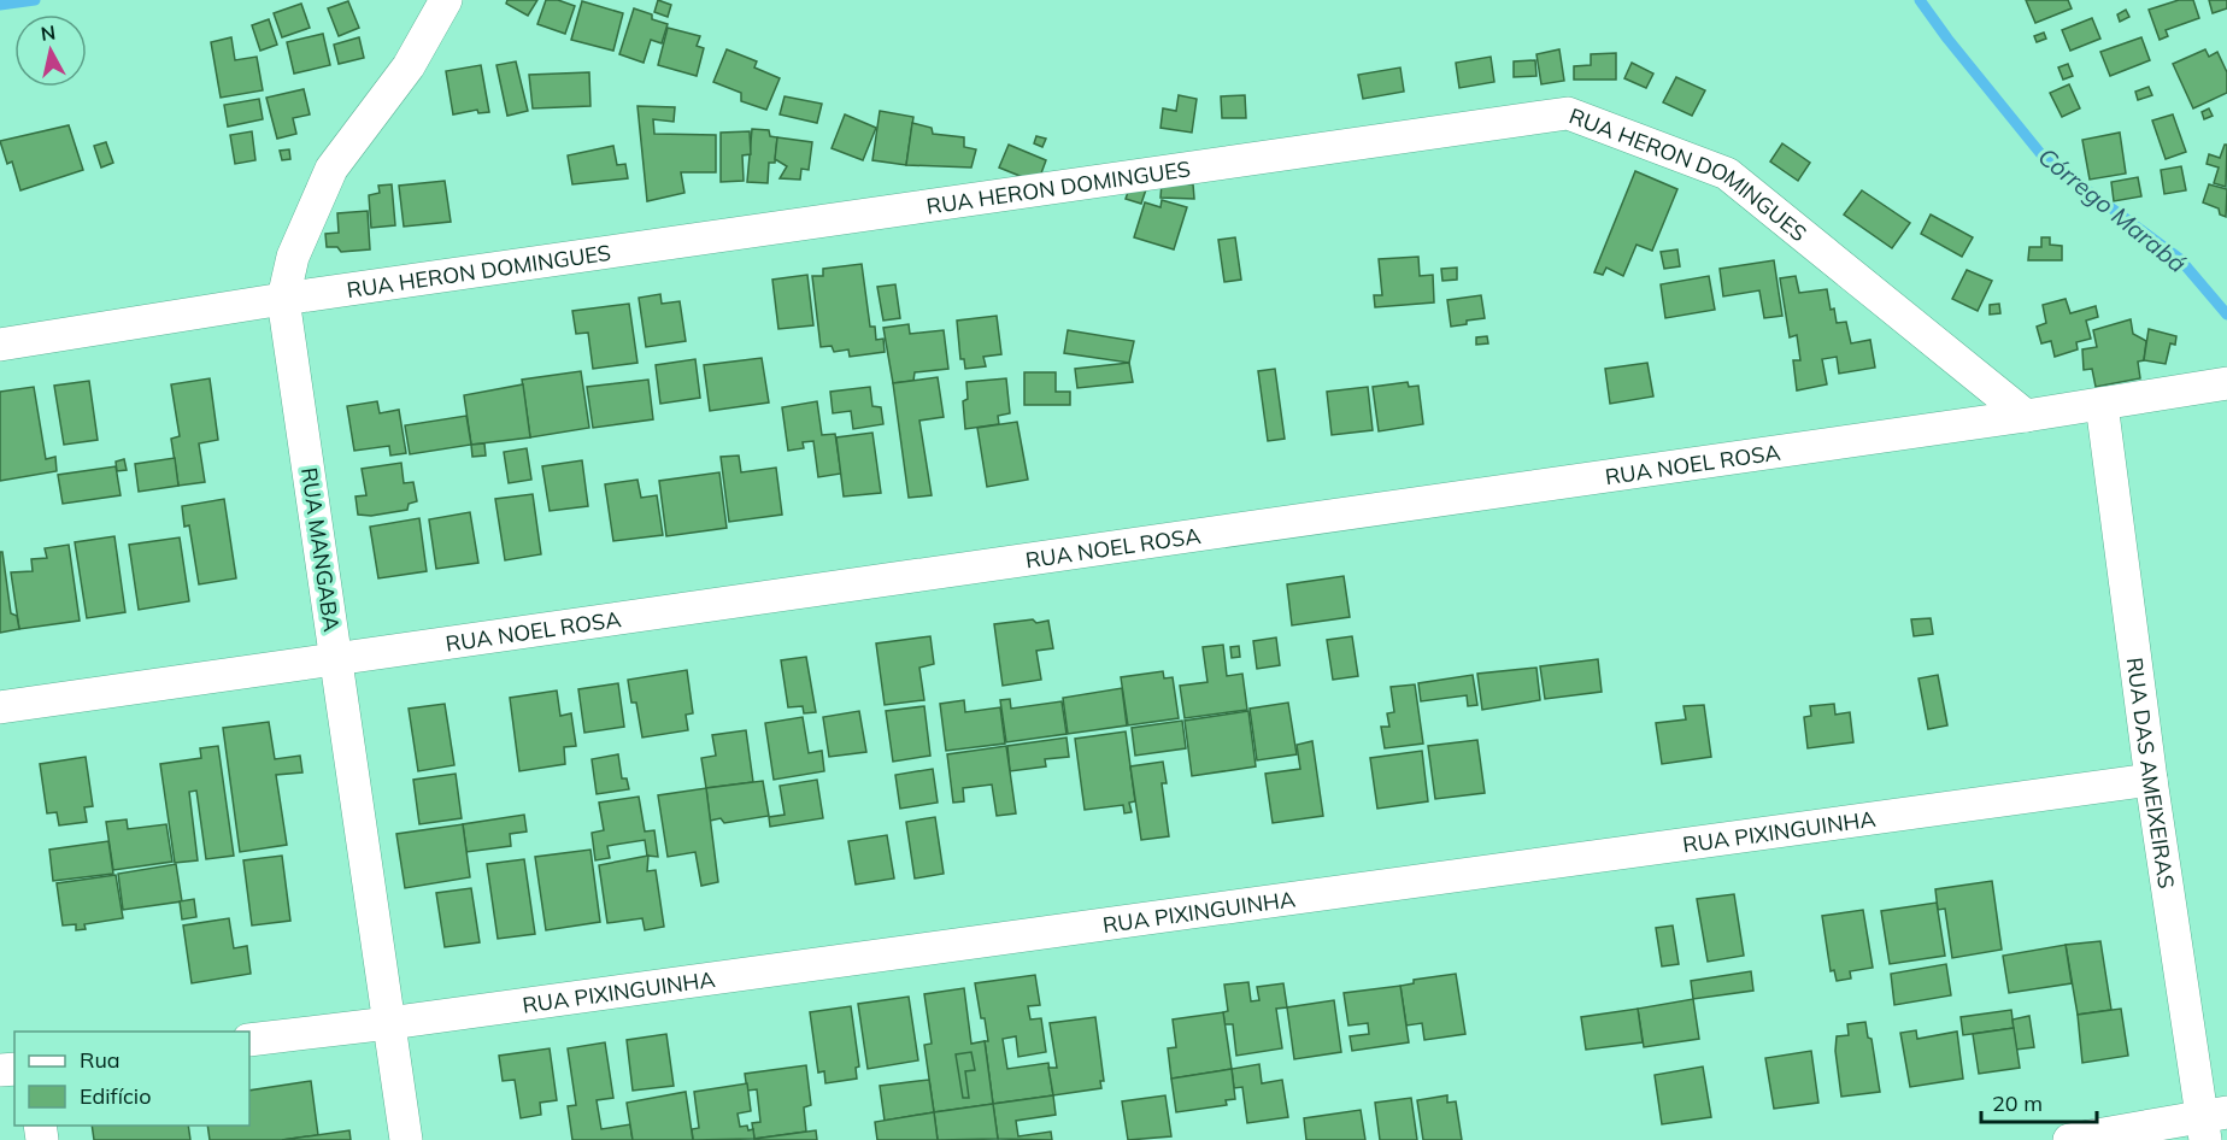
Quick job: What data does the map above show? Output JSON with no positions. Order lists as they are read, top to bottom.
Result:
{
  "streets": {
    "street": [
      "RUA HERON DOMINGUES",
      "RUA NOEL ROSA",
      "RUA MANGABA",
      "RUA DAS AMEIXEIRAS",
      "RUA PIXINGUINHA"
    ]
  },
  "crossings": [
    ["RUA HERON DOMINGUES", "RUA NOEL ROSA"],
    ["RUA HERON DOMINGUES", "RUA MANGABA"],
    ["RUA NOEL ROSA", "RUA MANGABA"],
    ["RUA NOEL ROSA", "RUA DAS AMEIXEIRAS"],
    ["RUA MANGABA", "RUA PIXINGUINHA"],
    ["RUA DAS AMEIXEIRAS", "RUA PIXINGUINHA"]
  ],
  "water": ["Córrego Marabá"],
  "legend": ["Rua", "Edifício"],
  "scale_bar": "20 m",
  "north": "top"
}
